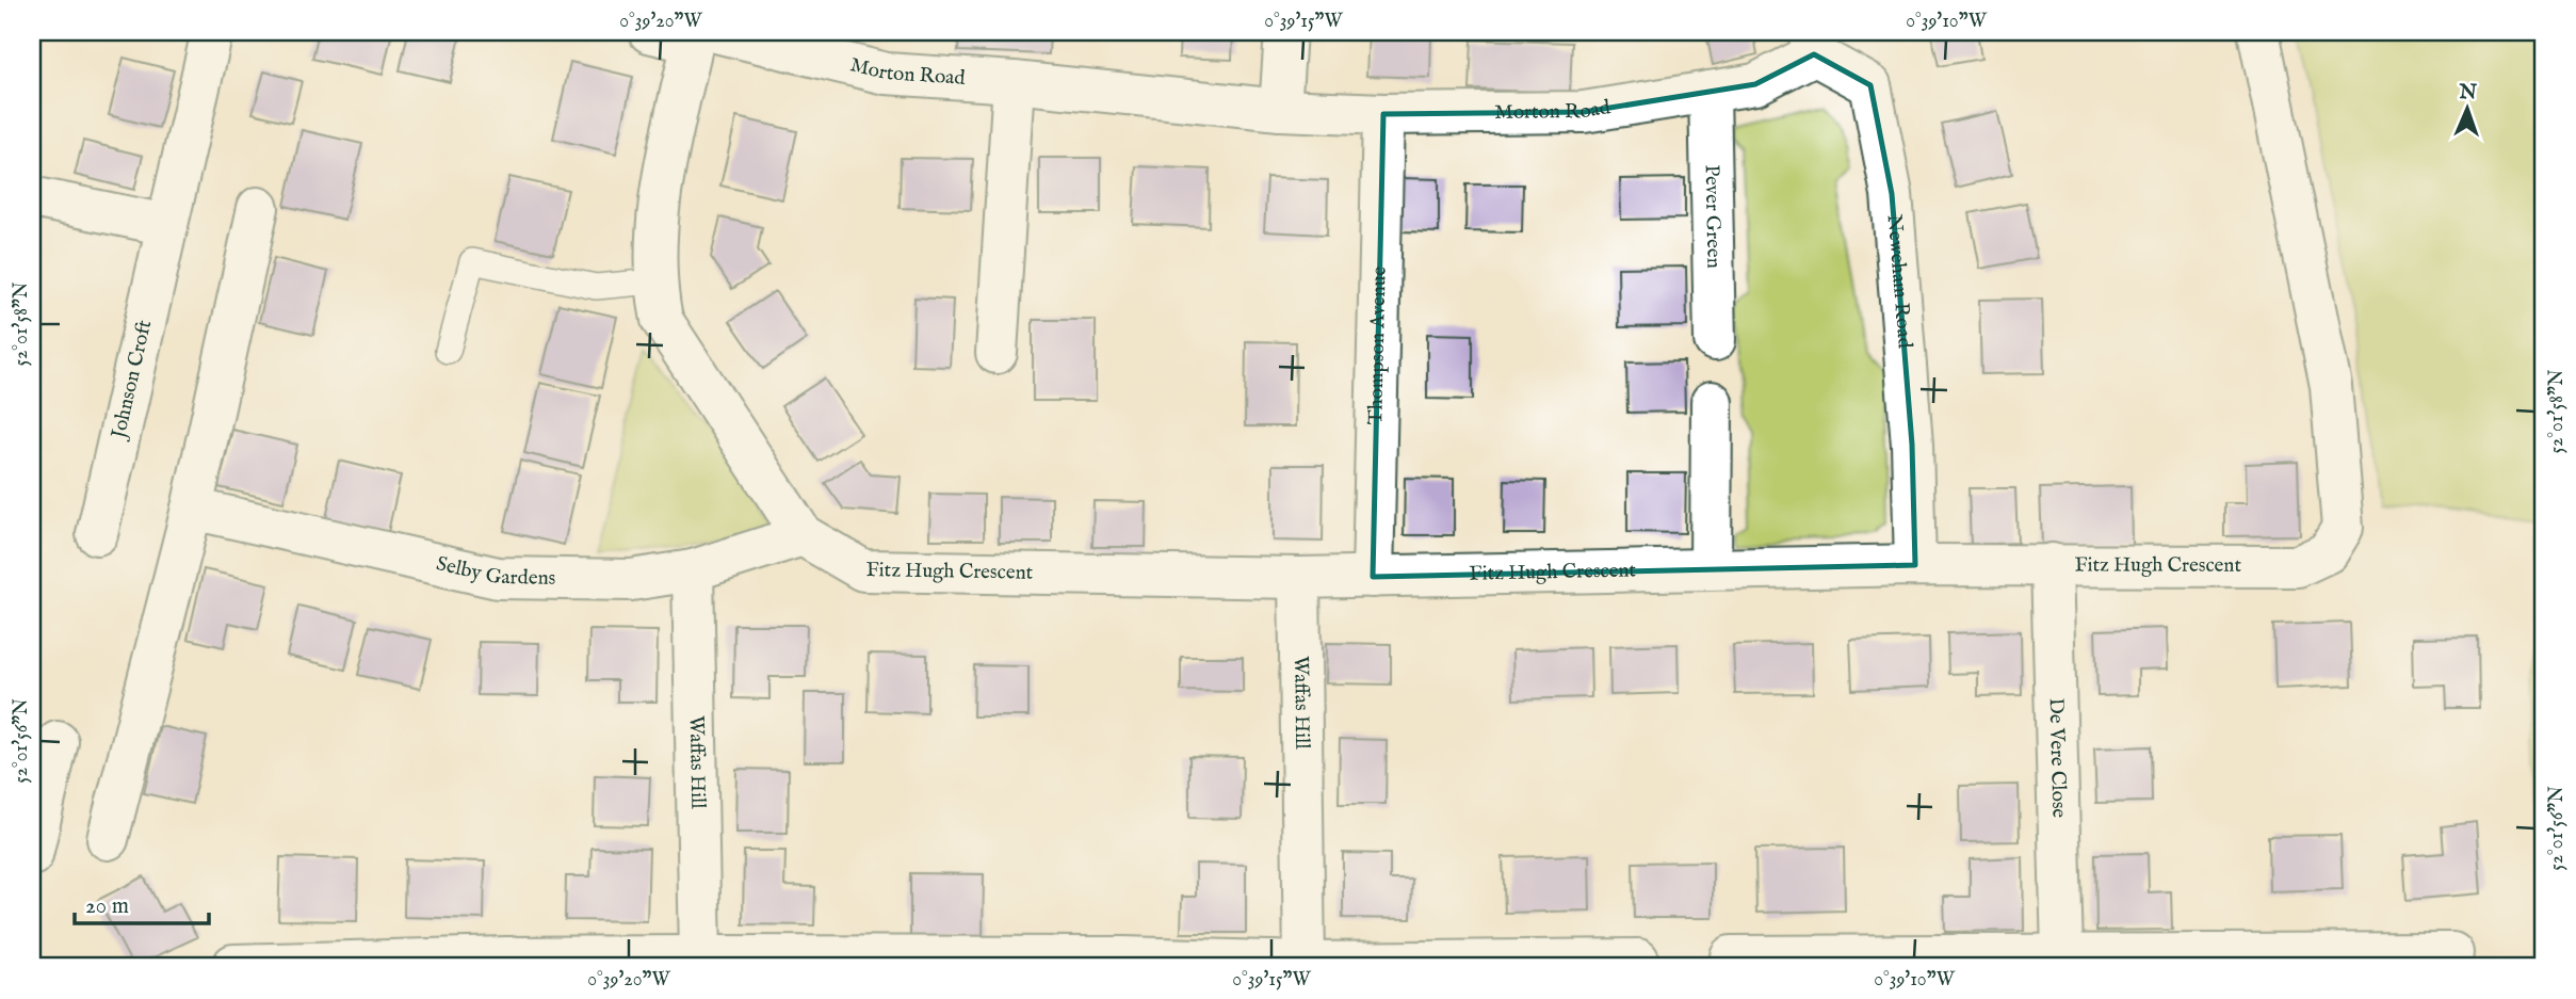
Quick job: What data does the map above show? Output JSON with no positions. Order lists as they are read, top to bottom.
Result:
{
  "streets": {
    "street": [
      "Morton Road",
      "Pever Green",
      "Neweham Road",
      "Thompson Avenue",
      "Johnson Croft",
      "Fitz Hugh Crescent",
      "Selby Gardens",
      "Waffas Hill",
      "De Vere Close"
    ]
  },
  "crossings": [
    ["Morton Road", "Pever Green"],
    ["Morton Road", "Neweham Road"],
    ["Morton Road", "Thompson Avenue"],
    ["Morton Road", "Fitz Hugh Crescent"],
    ["Neweham Road", "Fitz Hugh Crescent"],
    ["Thompson Avenue", "Fitz Hugh Crescent"],
    ["Fitz Hugh Crescent", "Selby Gardens"],
    ["Fitz Hugh Crescent", "Waffas Hill"],
    ["Fitz Hugh Crescent", "De Vere Close"],
    ["Selby Gardens", "Waffas Hill"]
  ],
  "scale_bar": "20 m",
  "north": "top",
  "coordinates": [
    "0°39'20\"W",
    "0°39'15\"W",
    "0°39'10\"W",
    "52°01'58\"N",
    "52°01'56\"N"
  ]
}
